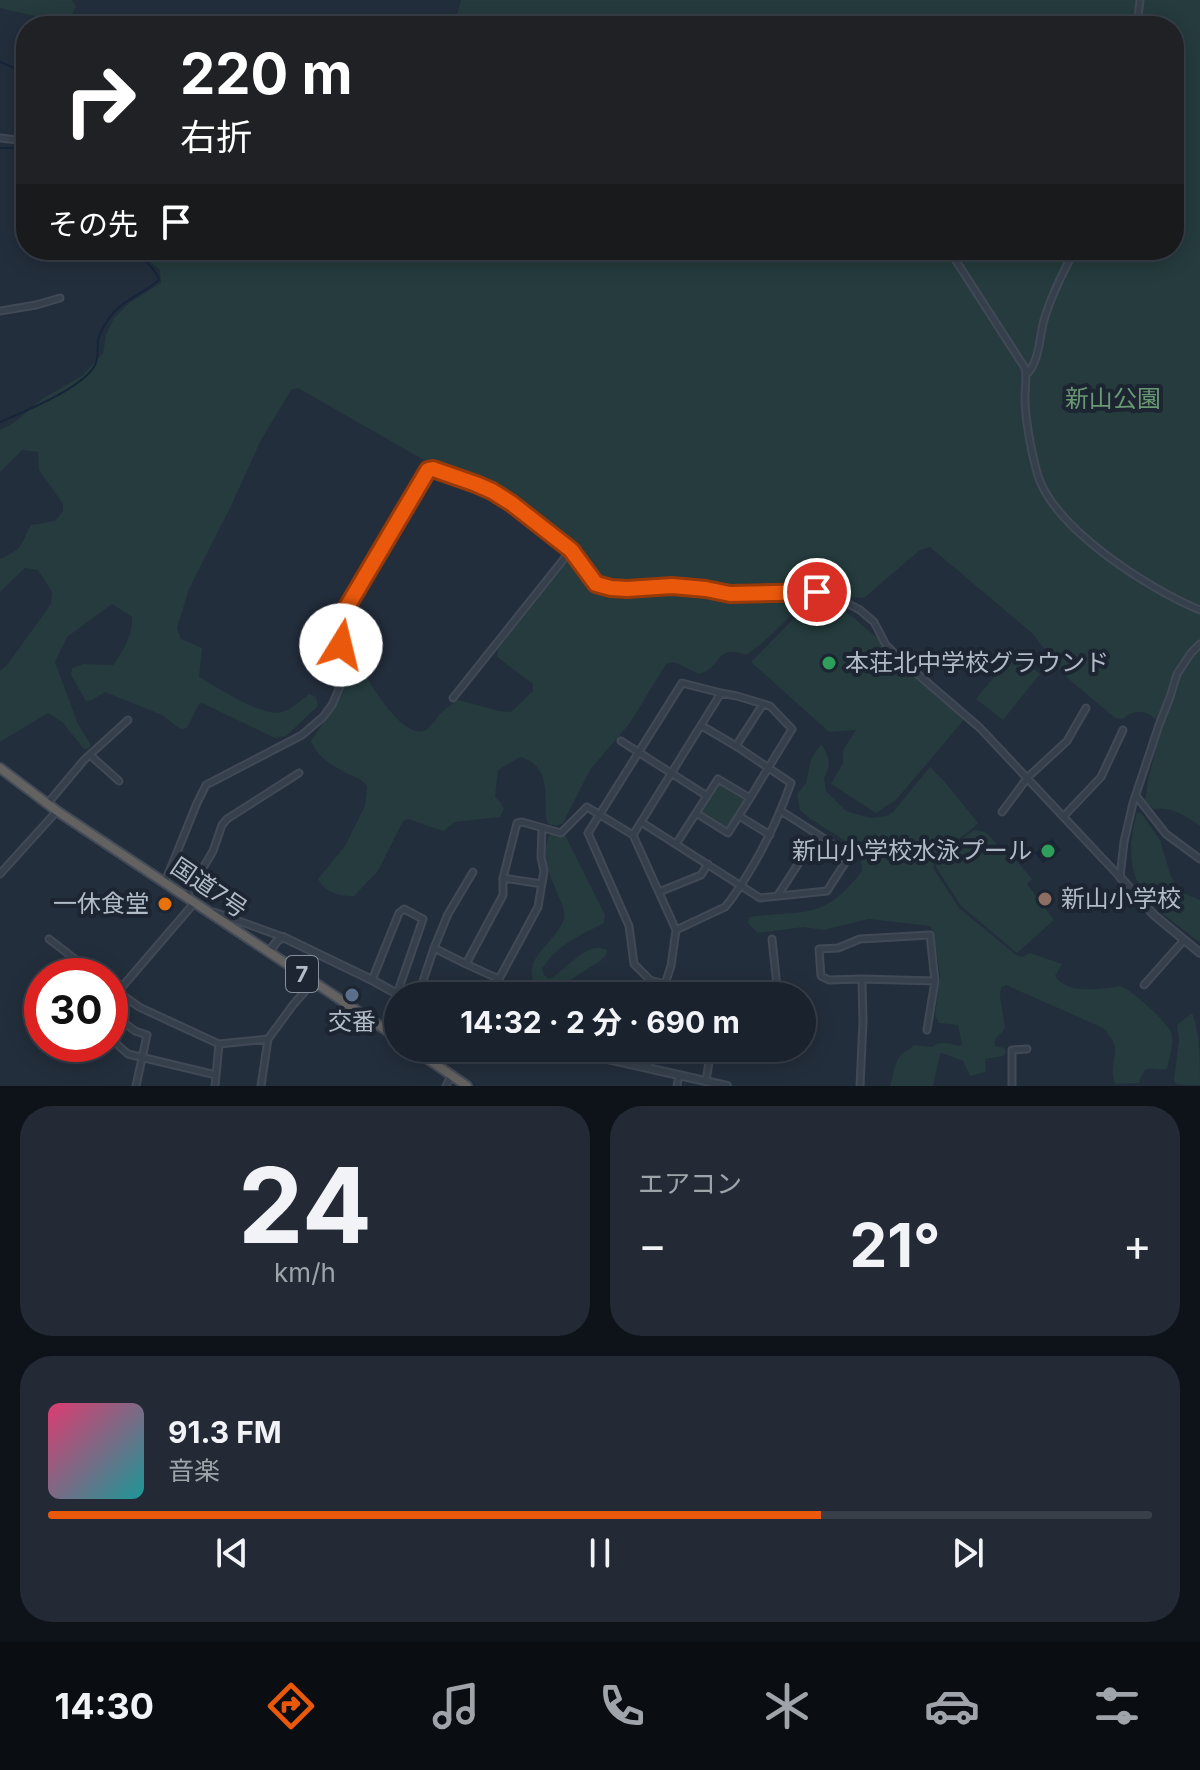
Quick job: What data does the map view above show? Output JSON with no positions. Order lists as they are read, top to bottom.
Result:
{
  "streets": {
    "highway": ["国道7号", "7"]
  },
  "parks": ["新山公園"],
  "places": [
    "本荘北中学校グラウンド",
    "新山小学校水泳プール",
    "新山小学校",
    "一休食堂",
    "交番"
  ],
  "page": {
    "turn": ["220 m", "右折"],
    "then": "その先",
    "limit": "30",
    "trip": "14:32 · 2 分 · 690 m",
    "tile": [
      ["24", "km/h"],
      "エアコン"
    ],
    "heat": ["−", "21°", "+"],
    "song": ["91.3 FM", "音楽"],
    "tabs": "14:30"
  }
}
